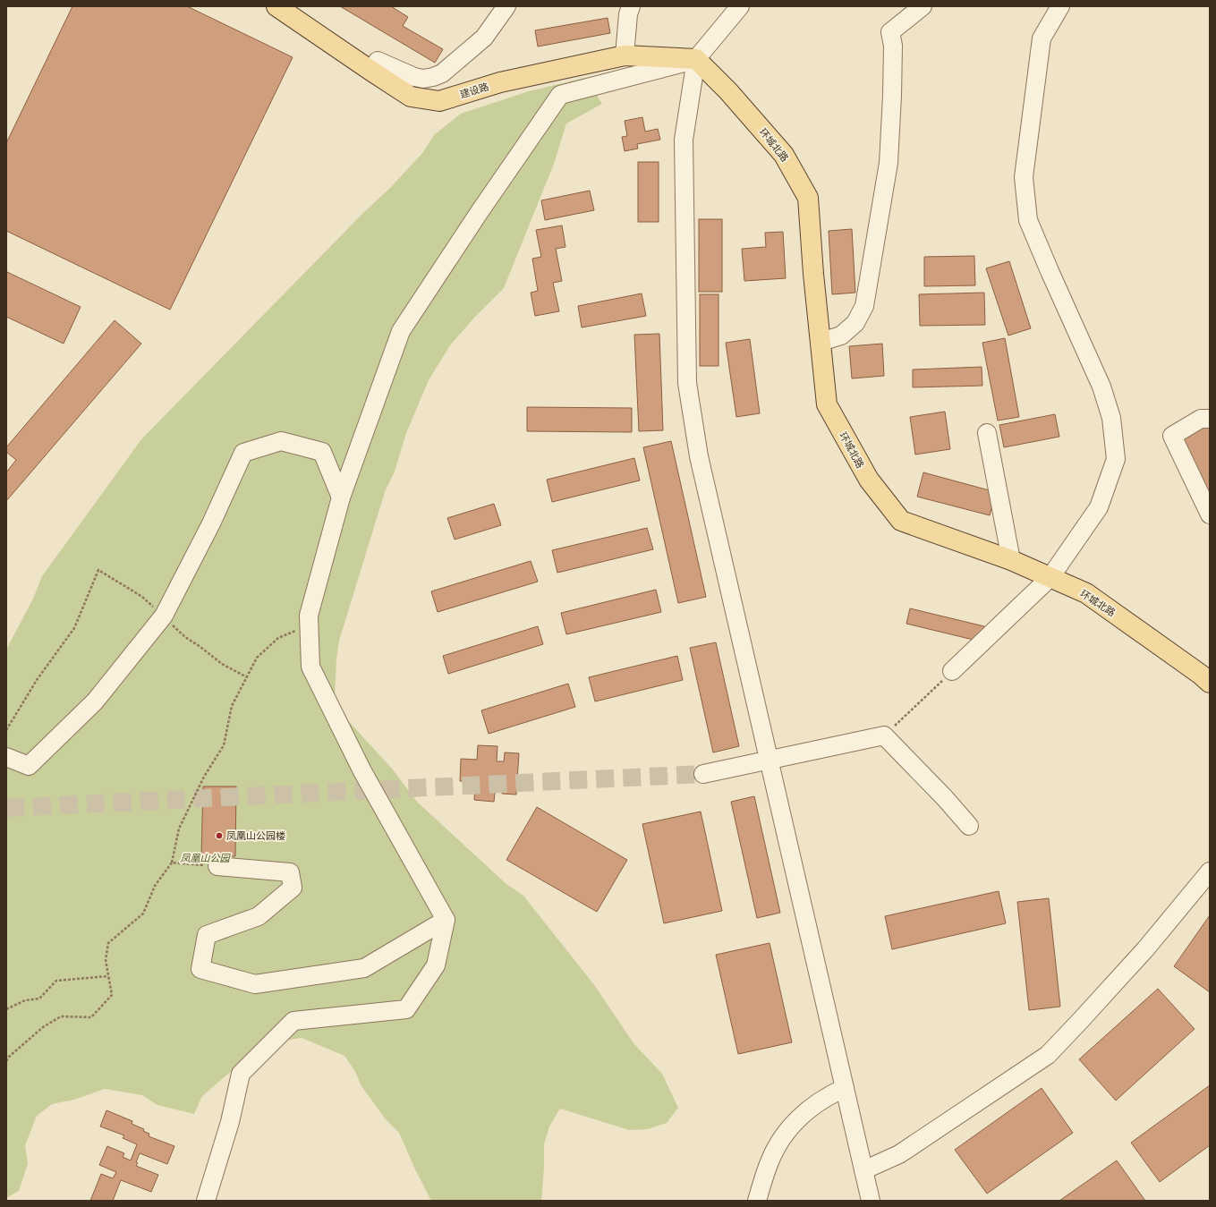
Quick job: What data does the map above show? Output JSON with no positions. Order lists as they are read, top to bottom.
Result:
{
  "streets": {
    "main road": ["建设路", "环城北路"]
  },
  "crossings": [
    ["建设路", "环城北路"]
  ],
  "parks": ["凤凰山公园"],
  "places": ["凤凰山公园楼"]
}
